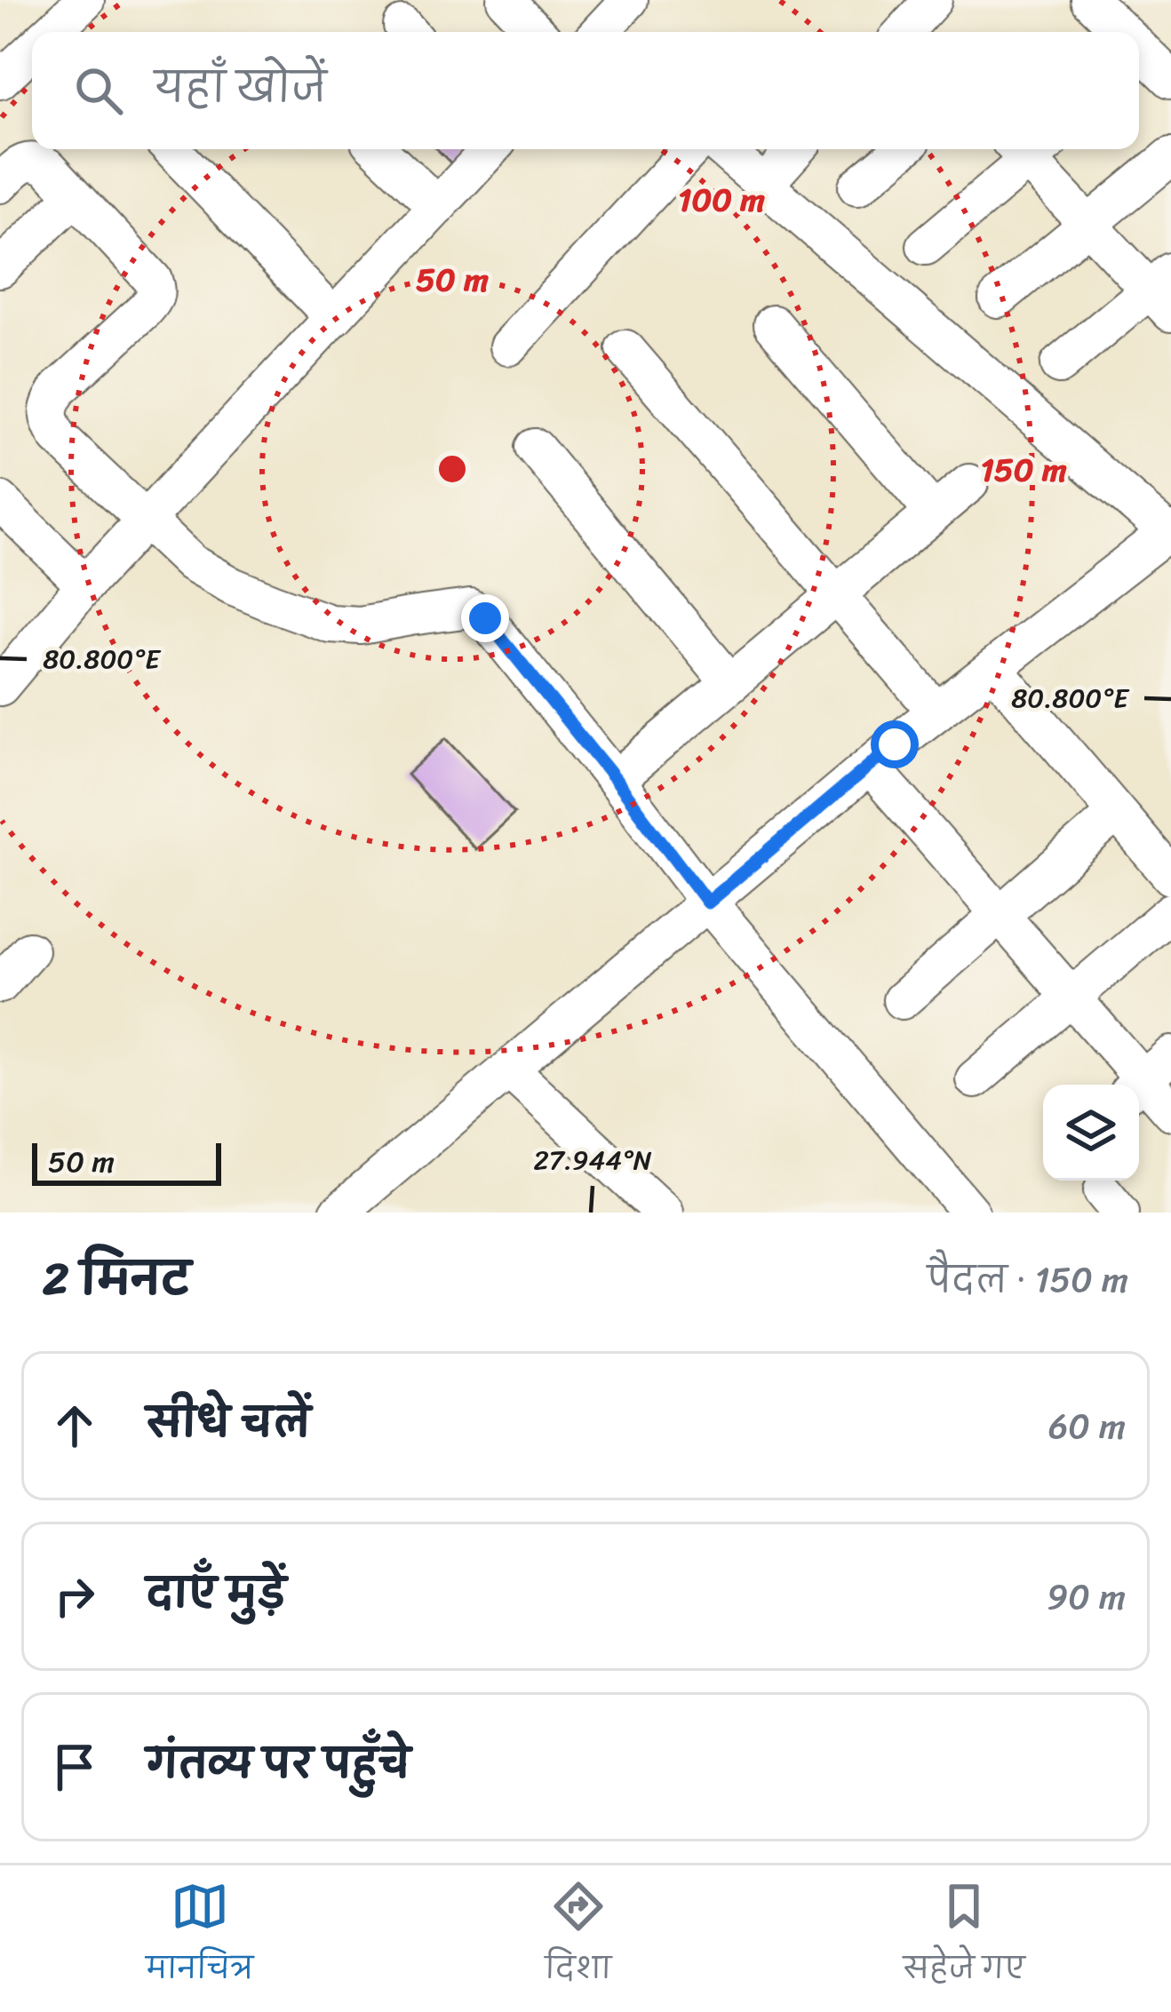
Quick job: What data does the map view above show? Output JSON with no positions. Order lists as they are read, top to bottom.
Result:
{
  "scale_bar": "50 m",
  "page": {
    "search": "यहाँ खोजें",
    "scale": "50 m",
    "heading": ["2 मिनट", "पैदल · 150 m"],
    "list": [
      ["सीधे चलें", "60 m"],
      ["दाएँ मुड़ें", "90 m"],
      "गंतव्य पर पहुँचे"
    ],
    "nav": ["मानचित्र", "दिशा", "सहेजे गए"]
  },
  "coordinates": ["80.800°E", "27.944°N"],
  "rings": ["100 m", "50 m", "150 m"]
}
